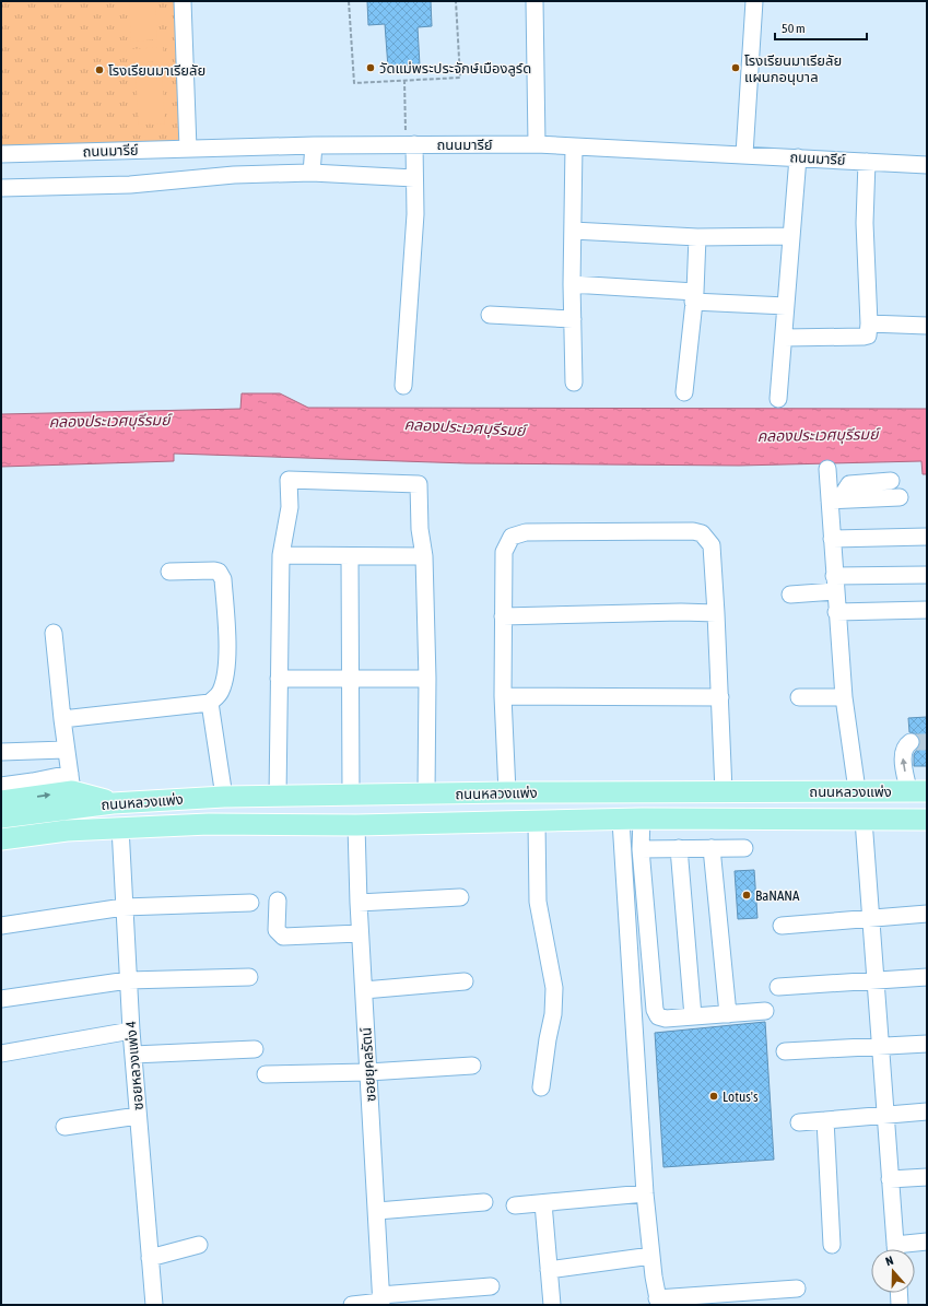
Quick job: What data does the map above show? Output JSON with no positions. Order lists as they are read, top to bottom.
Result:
{
  "streets": {
    "main road": ["ถนนหลวงแพ่ง"],
    "street": ["ถนนมารีย์", "ซอยยุคลรัตน์", "ซอยหลวงแพ่ง 4"]
  },
  "crossings": [
    ["ถนนหลวงแพ่ง", "ซอยยุคลรัตน์"],
    ["ถนนหลวงแพ่ง", "ซอยหลวงแพ่ง 4"]
  ],
  "water": ["คลองประเวศบุรีรมย์"],
  "places": [
    "วัดแม่พระประจักษ์เมืองลูร์ด",
    "โรงเรียนมาเรียลัย แผนกอนุบาล",
    "โรงเรียนมาเรียลัย",
    "BaNANA",
    "Lotus's"
  ],
  "scale_bar": "50 m",
  "north": "top"
}
